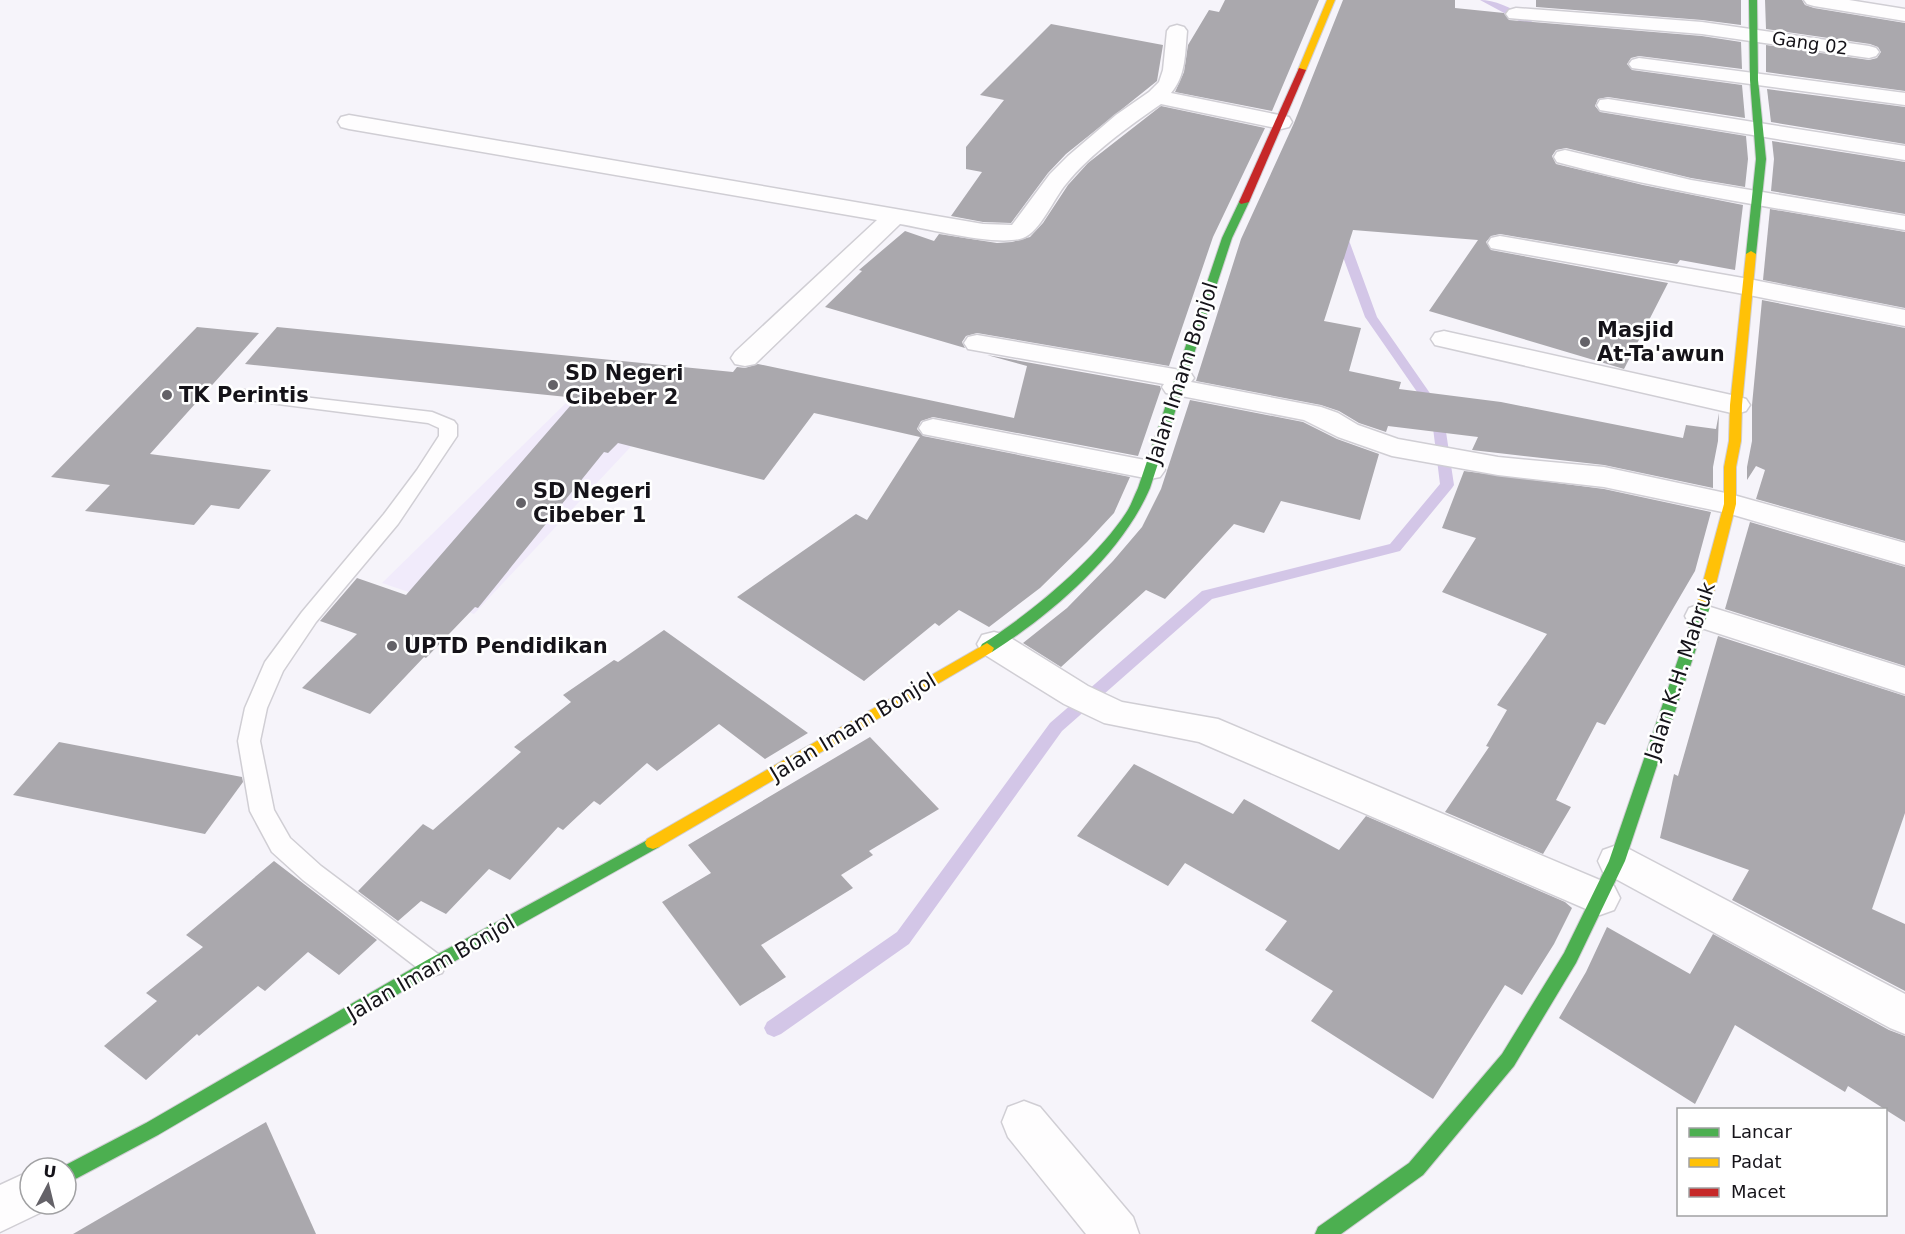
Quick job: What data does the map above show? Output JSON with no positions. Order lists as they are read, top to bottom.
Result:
{
  "streets": {
    "street": ["Gang 02", "Jalan Imam Bonjol", "Jalan K.H. Mabruk"]
  },
  "crossings": [
    ["Gang 02", "Jalan K.H. Mabruk"]
  ],
  "places": [
    "Masjid At-Ta'awun",
    "SD Negeri Cibeber 2",
    "TK Perintis",
    "SD Negeri Cibeber 1",
    "UPTD Pendidikan"
  ],
  "legend": ["Lancar", "Padat", "Macet"],
  "north": "top"
}
